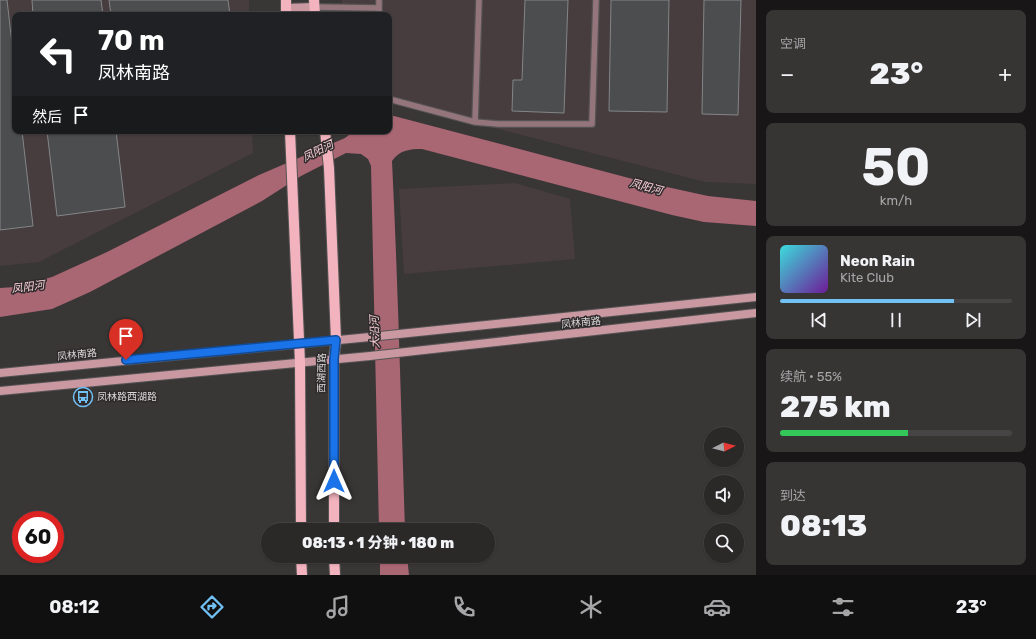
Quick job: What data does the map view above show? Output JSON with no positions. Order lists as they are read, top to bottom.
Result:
{
  "streets": {
    "main road": ["凤林南路", "西湖西路"]
  },
  "crossings": [
    ["凤林南路", "西湖西路"]
  ],
  "water": ["凤阳河", "大沿河"],
  "places": {
    "bus stop": ["凤林路西湖路"]
  },
  "north": "right",
  "page": {
    "tile": [
      "空调",
      ["50", "km/h"],
      ["续航 · 55%", "275 km"],
      ["到达", "08:13"]
    ],
    "turn": ["70 m", "凤林南路"],
    "heat": ["−", "23°", "+"],
    "then": "然后",
    "song": ["Neon Rain", "Kite Club"],
    "limit": "60",
    "trip": "08:13 · 1 分钟 · 180 m",
    "tabs": ["08:12", "23°"]
  }
}
